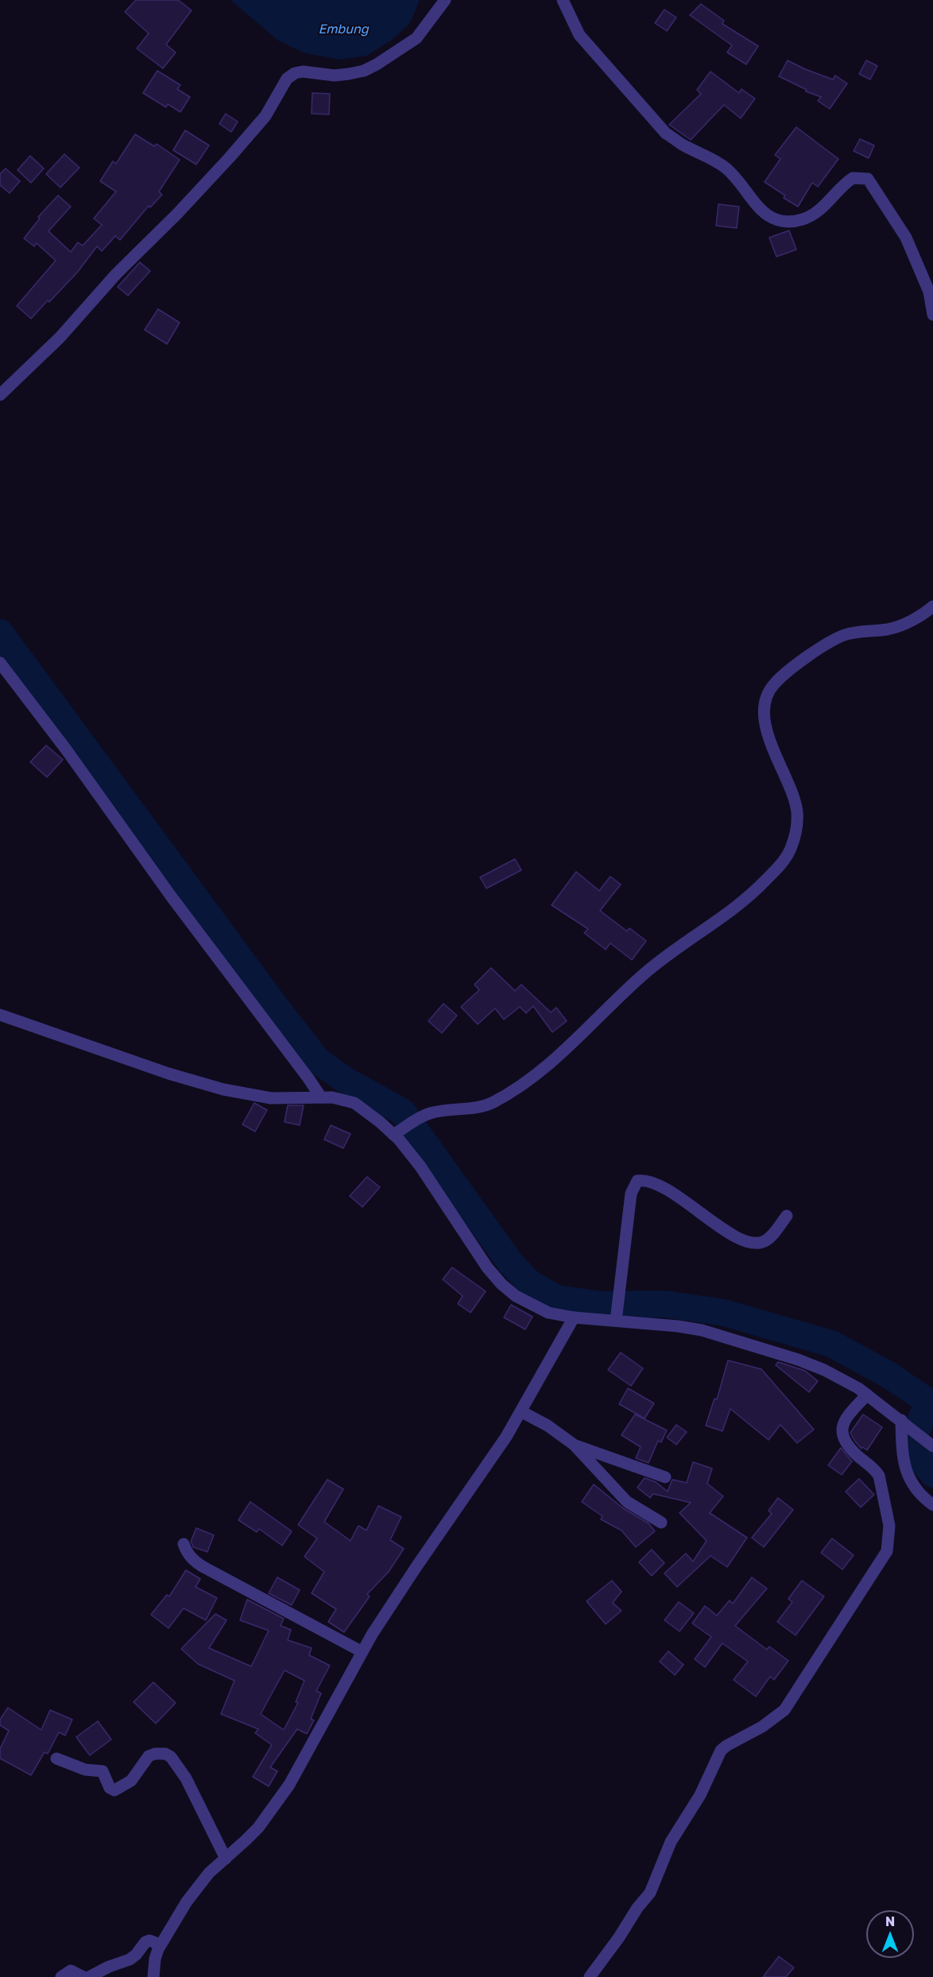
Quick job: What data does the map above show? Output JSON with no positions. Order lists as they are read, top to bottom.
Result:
{
  "water": ["Embung"],
  "north": "top"
}
